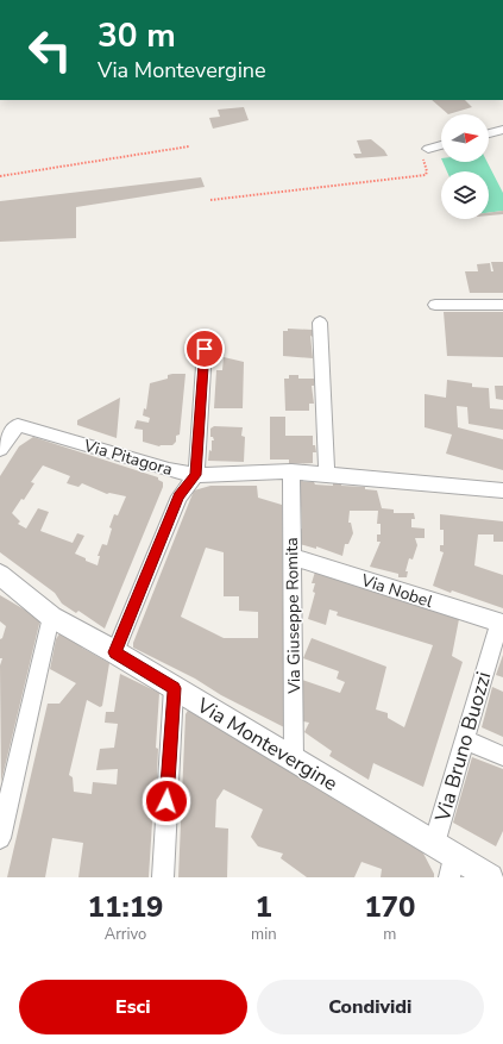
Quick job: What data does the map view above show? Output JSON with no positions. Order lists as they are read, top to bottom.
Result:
{
  "streets": {
    "street": [
      "Via Pitagora",
      "Via Nobel",
      "Via Giuseppe Romita",
      "Via Montevergine",
      "Via Bruno Buozzi"
    ]
  },
  "crossings": [
    ["Via Pitagora", "Via Giuseppe Romita"],
    ["Via Nobel", "Via Giuseppe Romita"],
    ["Via Nobel", "Via Bruno Buozzi"],
    ["Via Giuseppe Romita", "Via Montevergine"],
    ["Via Montevergine", "Via Bruno Buozzi"]
  ],
  "north": "right",
  "page": {
    "turn": ["30 m", "Via Montevergine"],
    "eta": [
      "11:19",
      "Arrivo",
      "1",
      "min",
      "170",
      "m"
    ],
    "buttons": ["Esci", "Condividi"]
  }
}
